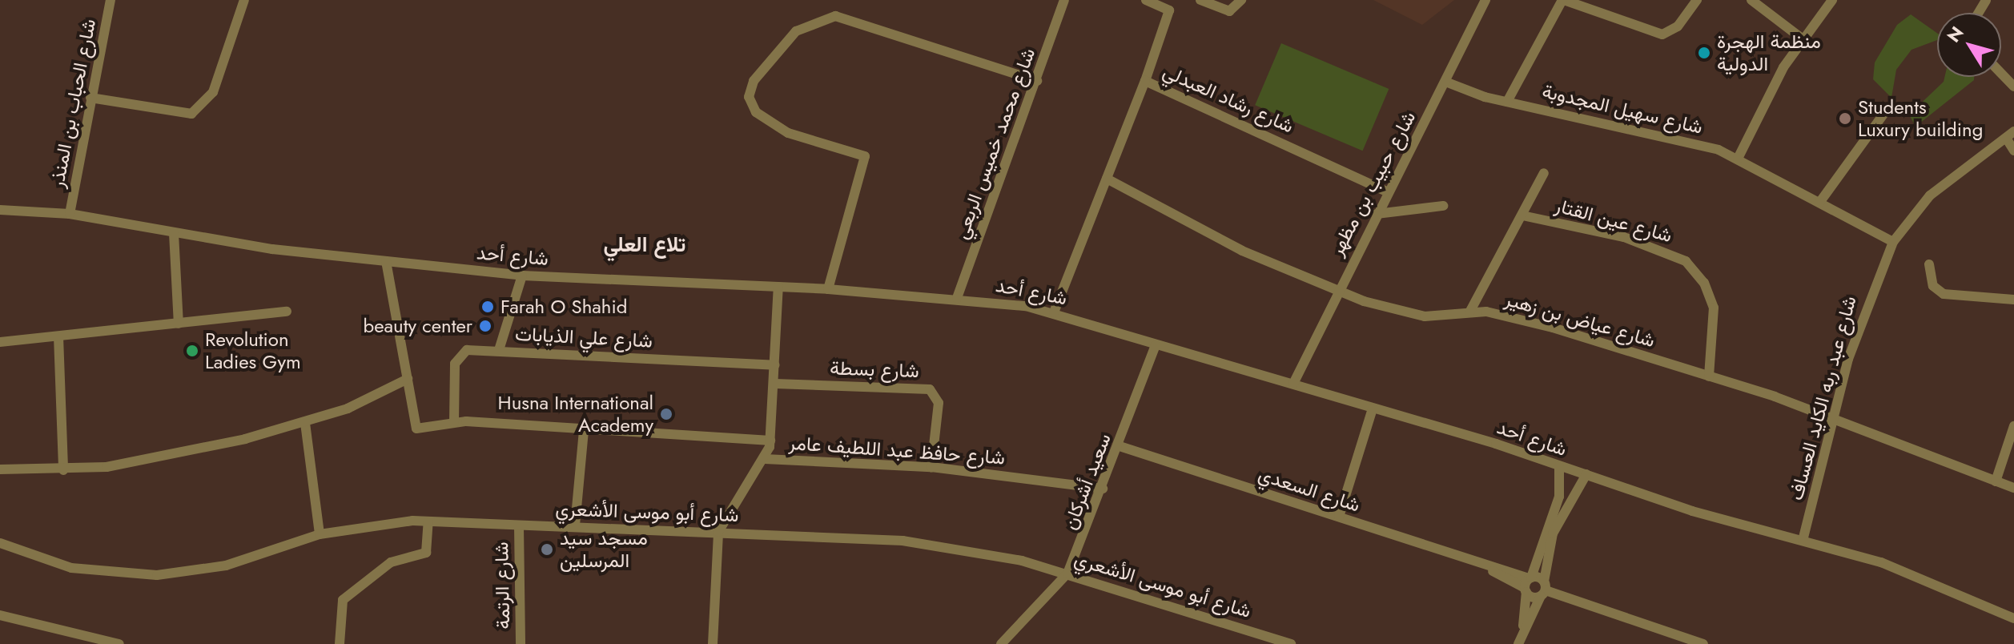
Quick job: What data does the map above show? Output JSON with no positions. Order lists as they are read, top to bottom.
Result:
{
  "streets": {
    "street": [
      "شارع رشاد العبدلي",
      "شارع الحباب بن المنذر",
      "شارع سهيل المجدوبة",
      "شارع محمد خميس الربعي",
      "شارع حبيب بن مظهر",
      "شارع عين القتار",
      "شارع أحد",
      "شارع عياض بن زهير",
      "شارع علي الذيابات",
      "شارع بسطة",
      "شارع عبد ربه الكايد العساف",
      "شارع حافظ عبد اللطيف عامر",
      "سعيد أشركان",
      "شارع السعدي",
      "شارع أبو موسى الأشعري",
      "شارع الرتمة"
    ]
  },
  "crossings": [
    ["شارع رشاد العبدلي", "شارع حبيب بن مظهر"],
    ["شارع الحباب بن المنذر", "شارع أحد"],
    ["شارع سهيل المجدوبة", "شارع حبيب بن مظهر"],
    ["شارع سهيل المجدوبة", "شارع عبد ربه الكايد العساف"],
    ["شارع محمد خميس الربعي", "شارع أحد"],
    ["شارع حبيب بن مظهر", "شارع أحد"],
    ["شارع حبيب بن مظهر", "شارع عياض بن زهير"],
    ["شارع عين القتار", "شارع عياض بن زهير"],
    ["شارع أحد", "شارع عبد ربه الكايد العساف"],
    ["شارع أحد", "سعيد أشركان"],
    ["شارع عياض بن زهير", "شارع عبد ربه الكايد العساف"],
    ["شارع بسطة", "شارع حافظ عبد اللطيف عامر"],
    ["شارع حافظ عبد اللطيف عامر", "سعيد أشركان"],
    ["سعيد أشركان", "شارع السعدي"],
    ["سعيد أشركان", "شارع أبو موسى الأشعري"],
    ["شارع أبو موسى الأشعري", "شارع الرتمة"]
  ],
  "districts": ["تلاع العلي"],
  "places": [
    "منظمة الهجرة الدولية",
    "Students Luxury building",
    "Farah O Shahid",
    "beauty center",
    "Revolution Ladies Gym",
    "Husna International Academy",
    "مسجد سيد المرسلين"
  ],
  "north": "top left"
}
